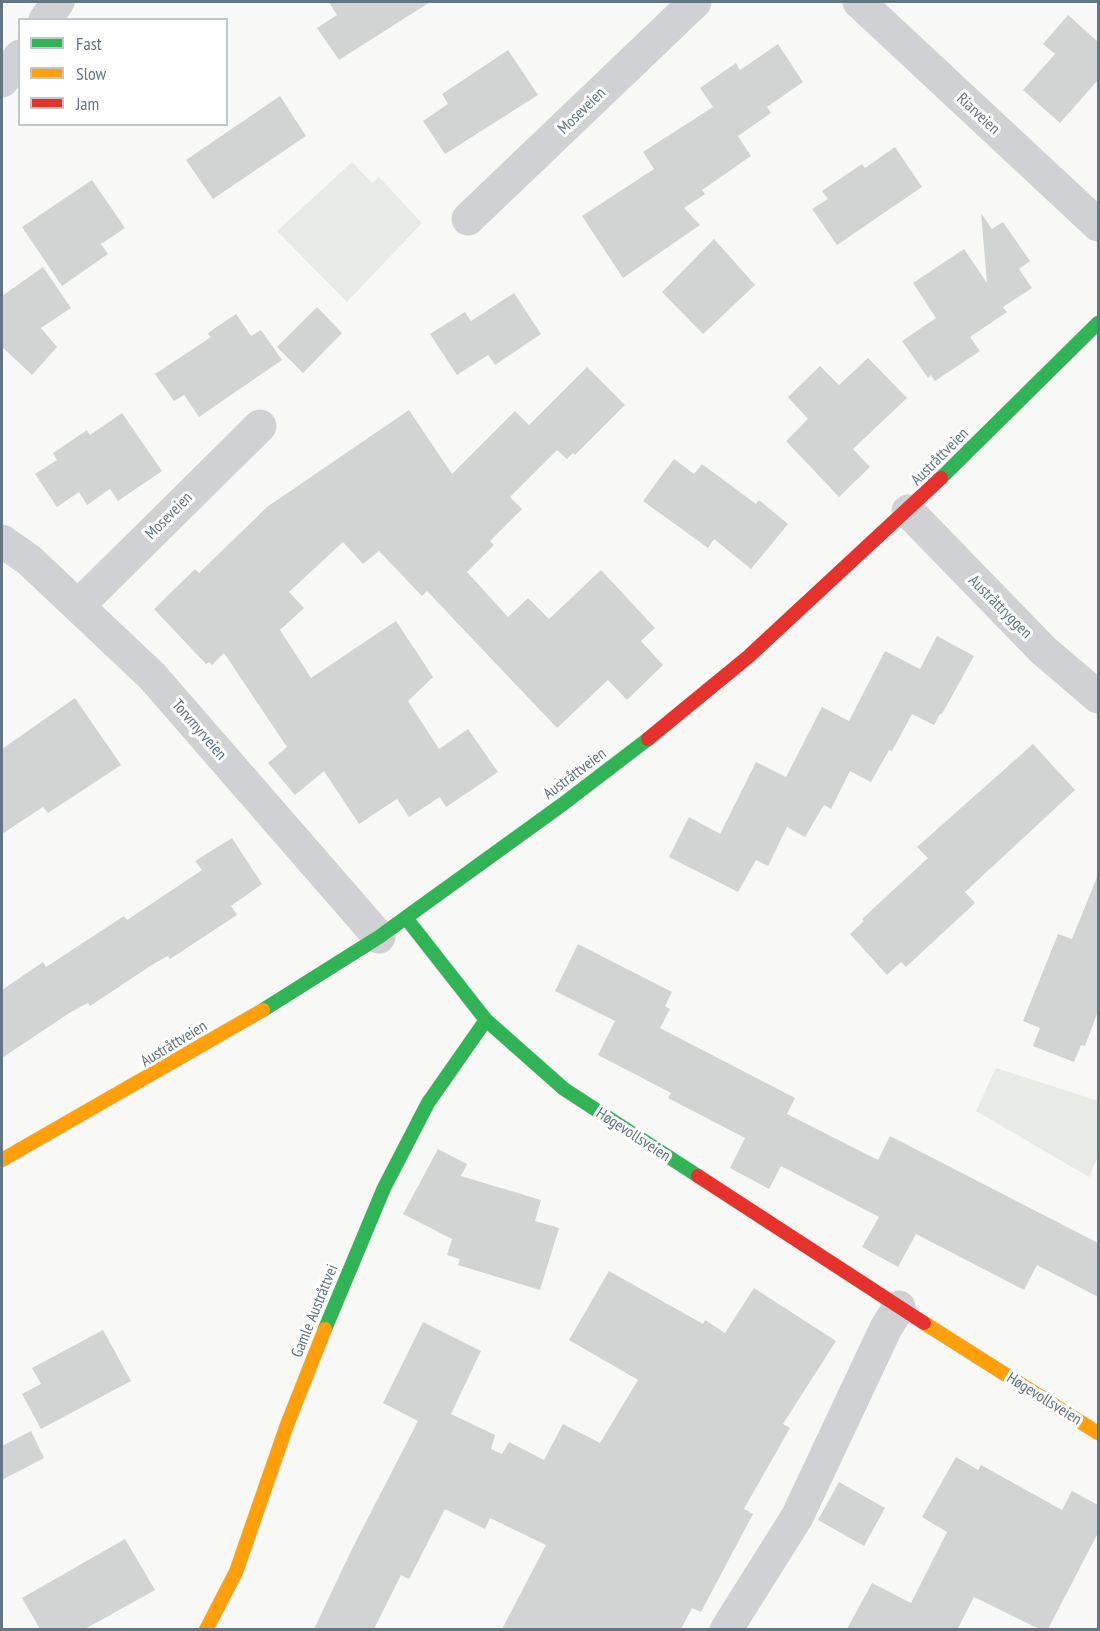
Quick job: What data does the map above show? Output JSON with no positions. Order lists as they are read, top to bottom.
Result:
{
  "streets": {
    "street": [
      "Moseveien",
      "Riarveien",
      "Austråttveien",
      "Austråttryggen",
      "Torvmyrveien",
      "Høgevollsveien",
      "Gamle Austråttvei"
    ]
  },
  "crossings": [
    ["Moseveien", "Torvmyrveien"],
    ["Austråttveien", "Austråttryggen"],
    ["Austråttveien", "Torvmyrveien"],
    ["Austråttveien", "Høgevollsveien"],
    ["Høgevollsveien", "Gamle Austråttvei"]
  ],
  "legend": ["Fast", "Slow", "Jam"]
}
